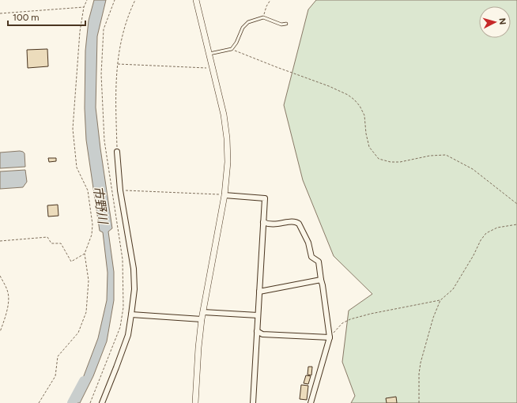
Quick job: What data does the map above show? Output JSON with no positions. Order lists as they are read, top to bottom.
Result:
{
  "water": ["市野川"],
  "scale_bar": "100 m",
  "north": "right"
}
